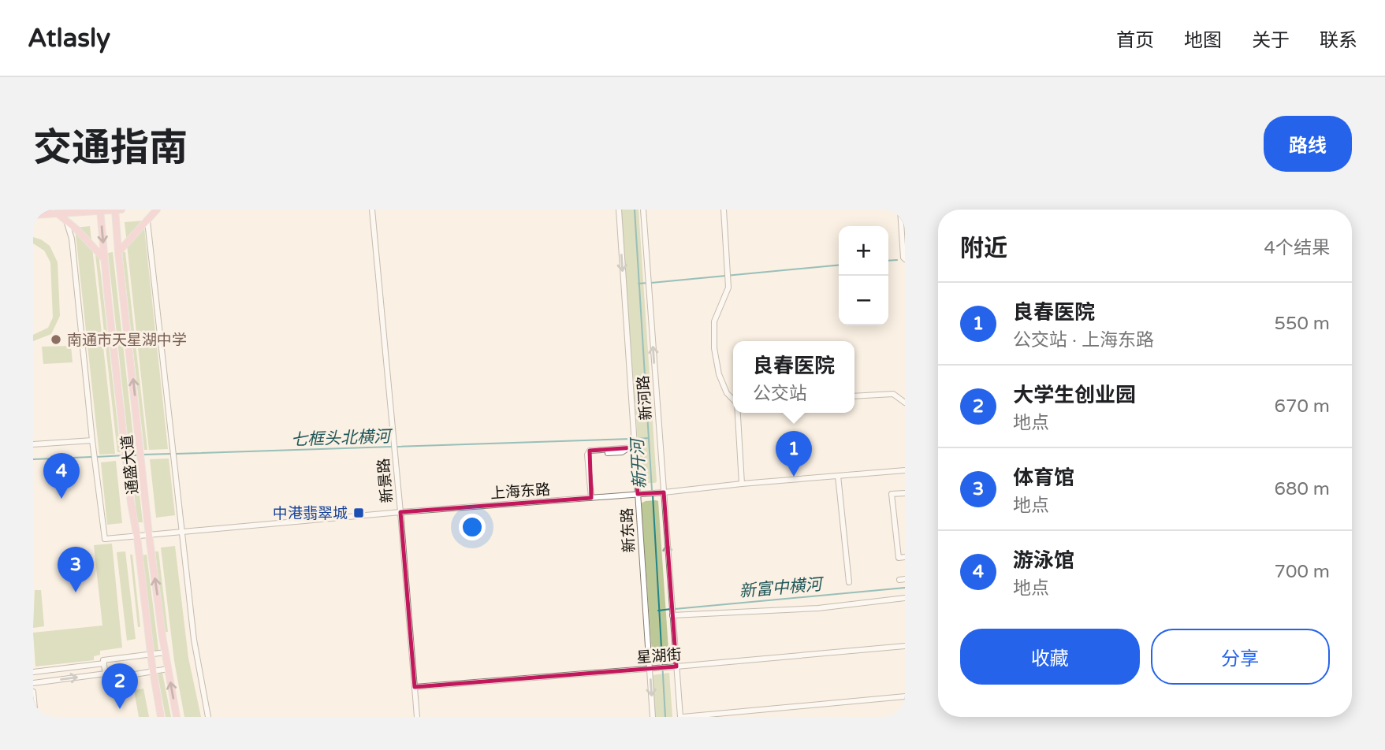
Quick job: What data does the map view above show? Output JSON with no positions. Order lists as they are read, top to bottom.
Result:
{
  "streets": {
    "main road": ["通盛大道"],
    "street": [
      "新河路",
      "新景路",
      "上海东路",
      "新东路",
      "星湖街"
    ]
  },
  "crossings": [
    ["新河路", "上海东路"],
    ["新河路", "星湖街"],
    ["通盛大道", "上海东路"],
    ["新景路", "上海东路"],
    ["新景路", "星湖街"],
    ["上海东路", "新东路"],
    ["新东路", "星湖街"]
  ],
  "one_way": ["新河路", "新东路"],
  "water": ["七框头北横河", "新开河", "新富中横河"],
  "places": {
    "other": ["南通市天星湖中学"],
    "transit": ["中港翡翠城"]
  },
  "page": {
    "header": "Atlasly",
    "nav": [
      "首页",
      "地图",
      "关于",
      "联系"
    ],
    "title": "交通指南",
    "buttons": [
      "路线",
      ["收藏", "分享"]
    ],
    "heading": ["附近", "4个结果"],
    "map_buttons": ["+", "−"],
    "list": [
      {
        "mark": "1",
        "name": "良春医院",
        "note": "公交站 · 上海东路",
        "value": "550 m"
      },
      {
        "mark": "2",
        "name": "大学生创业园",
        "note": "地点",
        "value": "670 m"
      },
      {
        "mark": "3",
        "name": "体育馆",
        "note": "地点",
        "value": "680 m"
      },
      {
        "mark": "4",
        "name": "游泳馆",
        "note": "地点",
        "value": "700 m"
      }
    ],
    "popup": ["良春医院", "公交站"],
    "pins": [
      "1",
      "4",
      "3",
      "2"
    ]
  }
}
